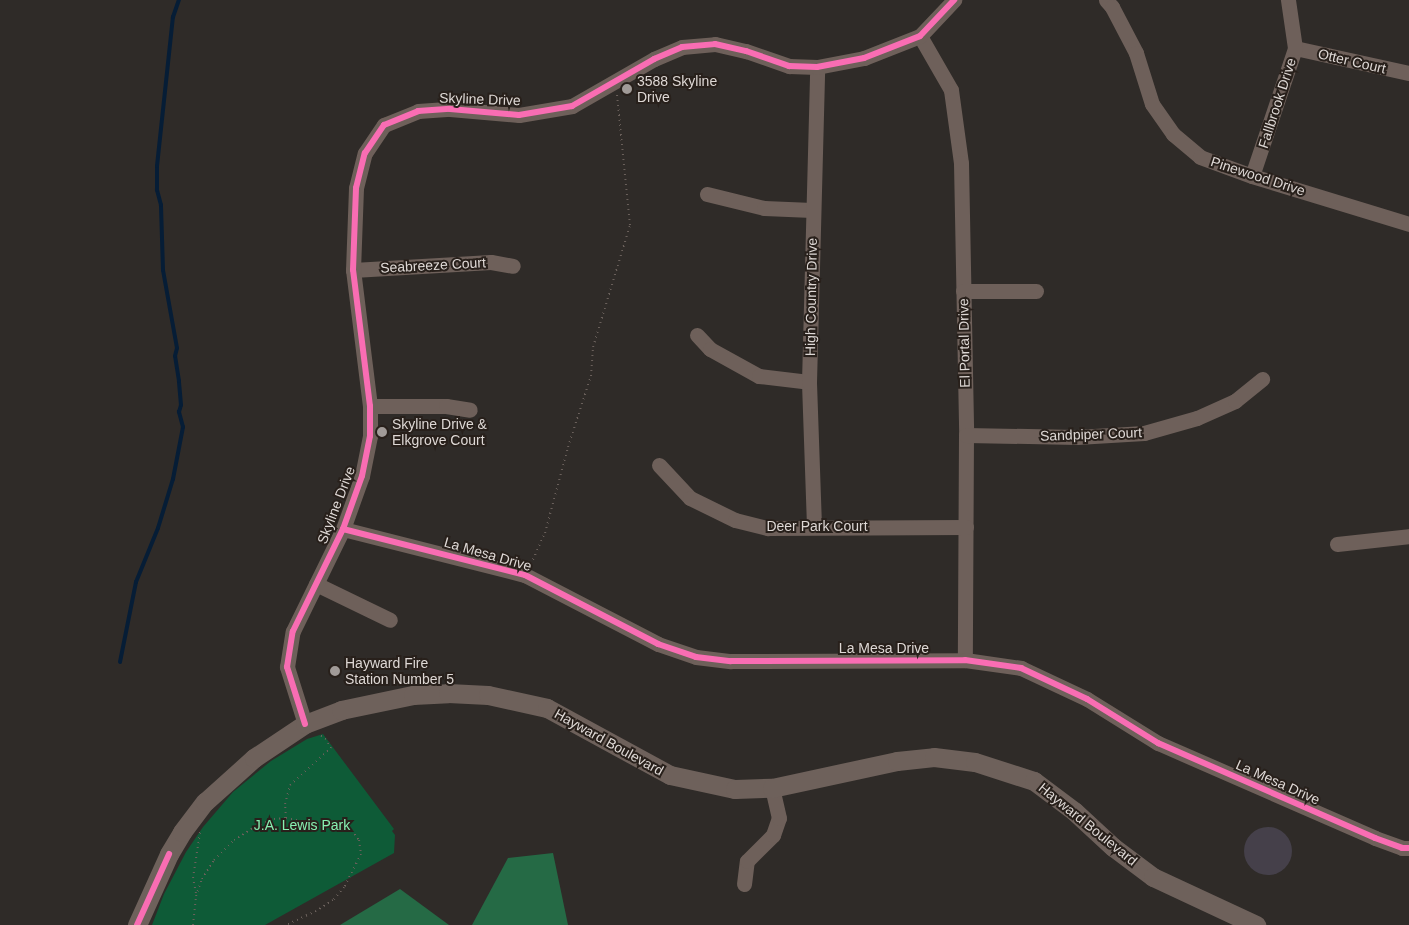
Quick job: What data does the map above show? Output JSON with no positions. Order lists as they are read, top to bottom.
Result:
{
  "streets": {
    "main road": ["Hayward Boulevard"],
    "street": [
      "Otter Court",
      "Skyline Drive",
      "Fallbrook Drive",
      "Pinewood Drive",
      "Seabreeze Court",
      "High Country Drive",
      "El Portal Drive",
      "Sandpiper Court",
      "Deer Park Court",
      "La Mesa Drive"
    ]
  },
  "crossings": [
    ["Otter Court", "Fallbrook Drive"],
    ["Skyline Drive", "Seabreeze Court"],
    ["Skyline Drive", "High Country Drive"],
    ["Skyline Drive", "El Portal Drive"],
    ["Skyline Drive", "La Mesa Drive"],
    ["Skyline Drive", "Hayward Boulevard"],
    ["Fallbrook Drive", "Pinewood Drive"],
    ["High Country Drive", "Deer Park Court"],
    ["El Portal Drive", "Sandpiper Court"],
    ["El Portal Drive", "Deer Park Court"],
    ["El Portal Drive", "La Mesa Drive"]
  ],
  "parks": ["J.A. Lewis Park"],
  "places": ["3588 Skyline Drive", "Skyline Drive & Elkgrove Court", "Hayward Fire Station Number 5"]
}
